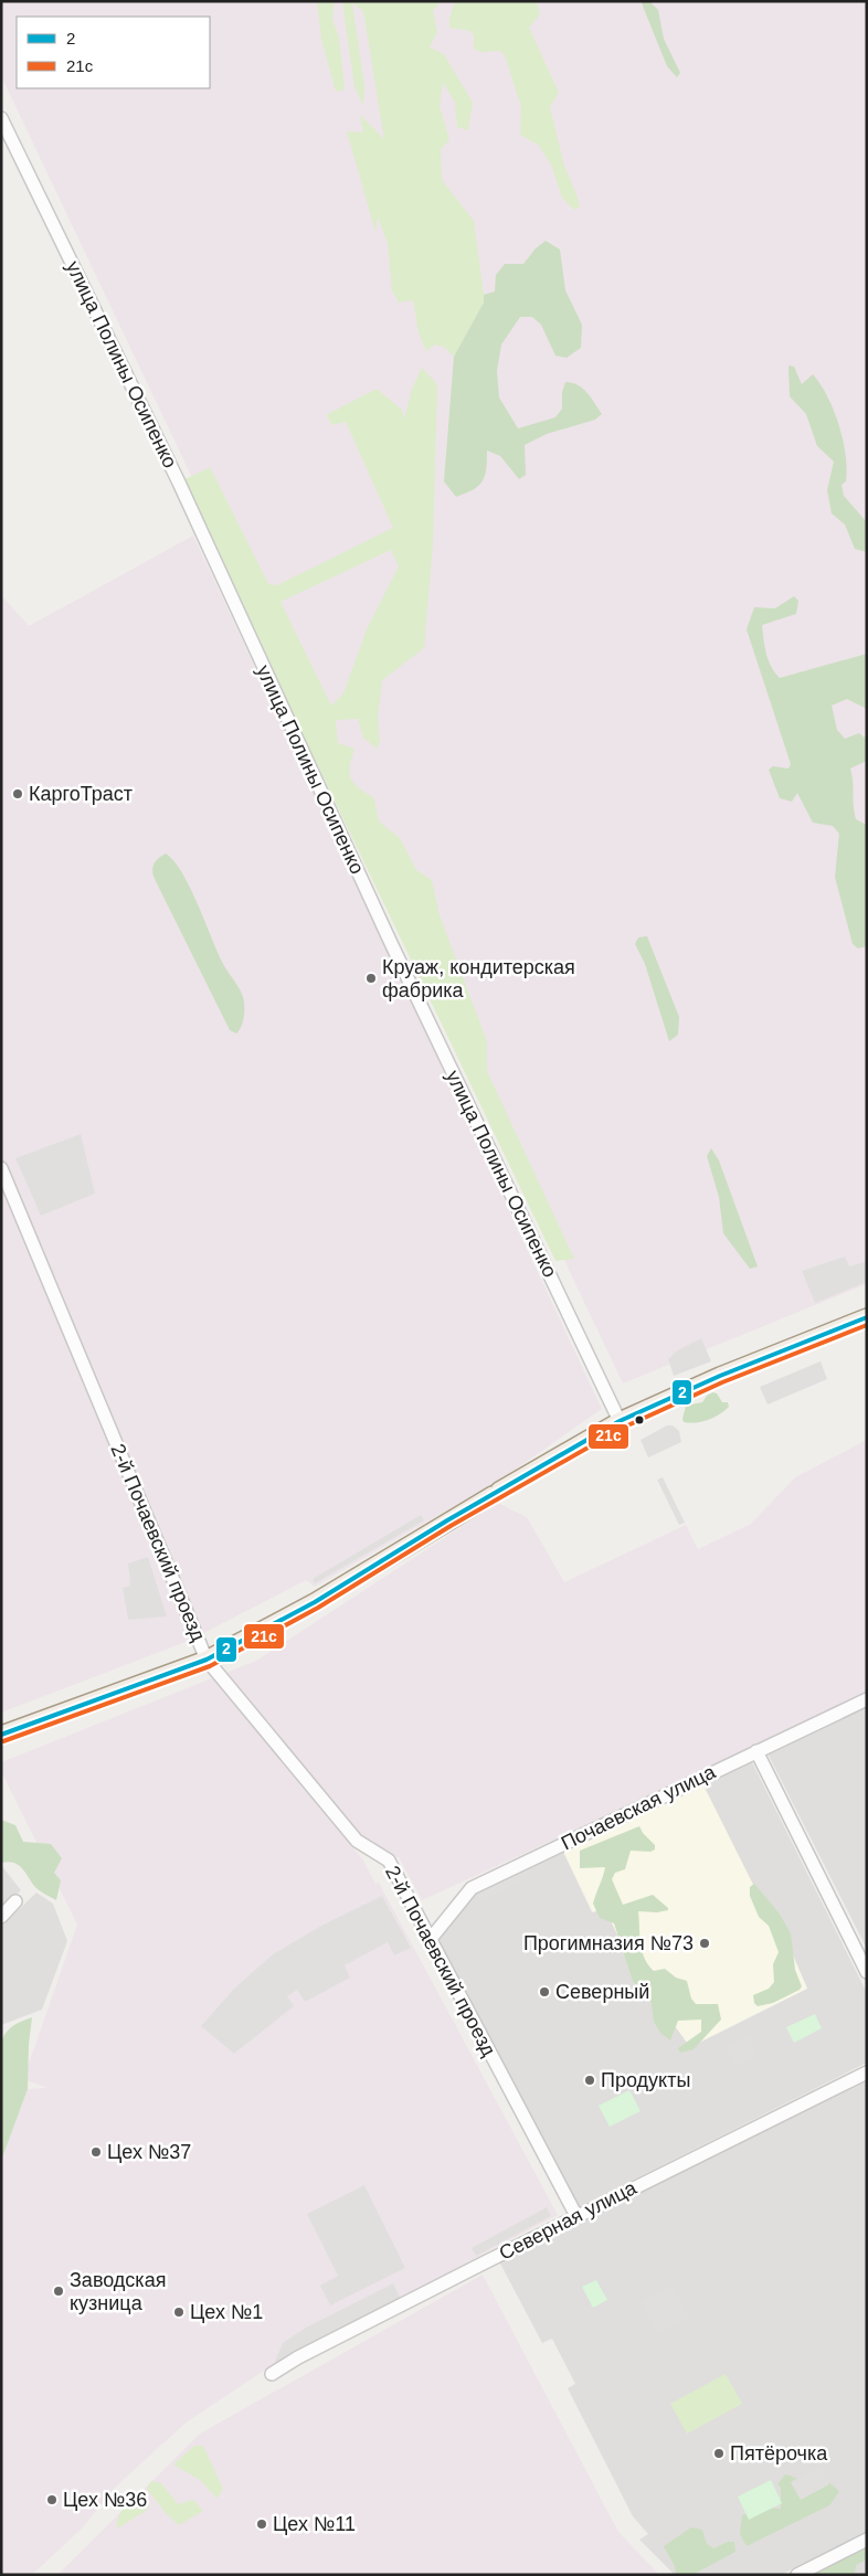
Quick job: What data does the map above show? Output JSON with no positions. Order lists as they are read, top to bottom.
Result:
{
  "streets": {
    "street": [
      "улица Полины Осипенко",
      "2-й Почаевский проезд",
      "Почаевская улица",
      "Северная улица"
    ]
  },
  "crossings": [
    ["2-й Почаевский проезд", "Почаевская улица"],
    ["2-й Почаевский проезд", "Северная улица"]
  ],
  "places": [
    "КаргоТраст",
    "Круаж, кондитерская фабрика",
    "Прогимназия №73",
    "Северный",
    "Продукты",
    "Цех №37",
    "Заводская кузница",
    "Цех №1",
    "Пятёрочка",
    "Цех №36",
    "Цех №11"
  ],
  "lines": ["transit line 2", "transit line 21с"],
  "legend": ["2", "21с"]
}
